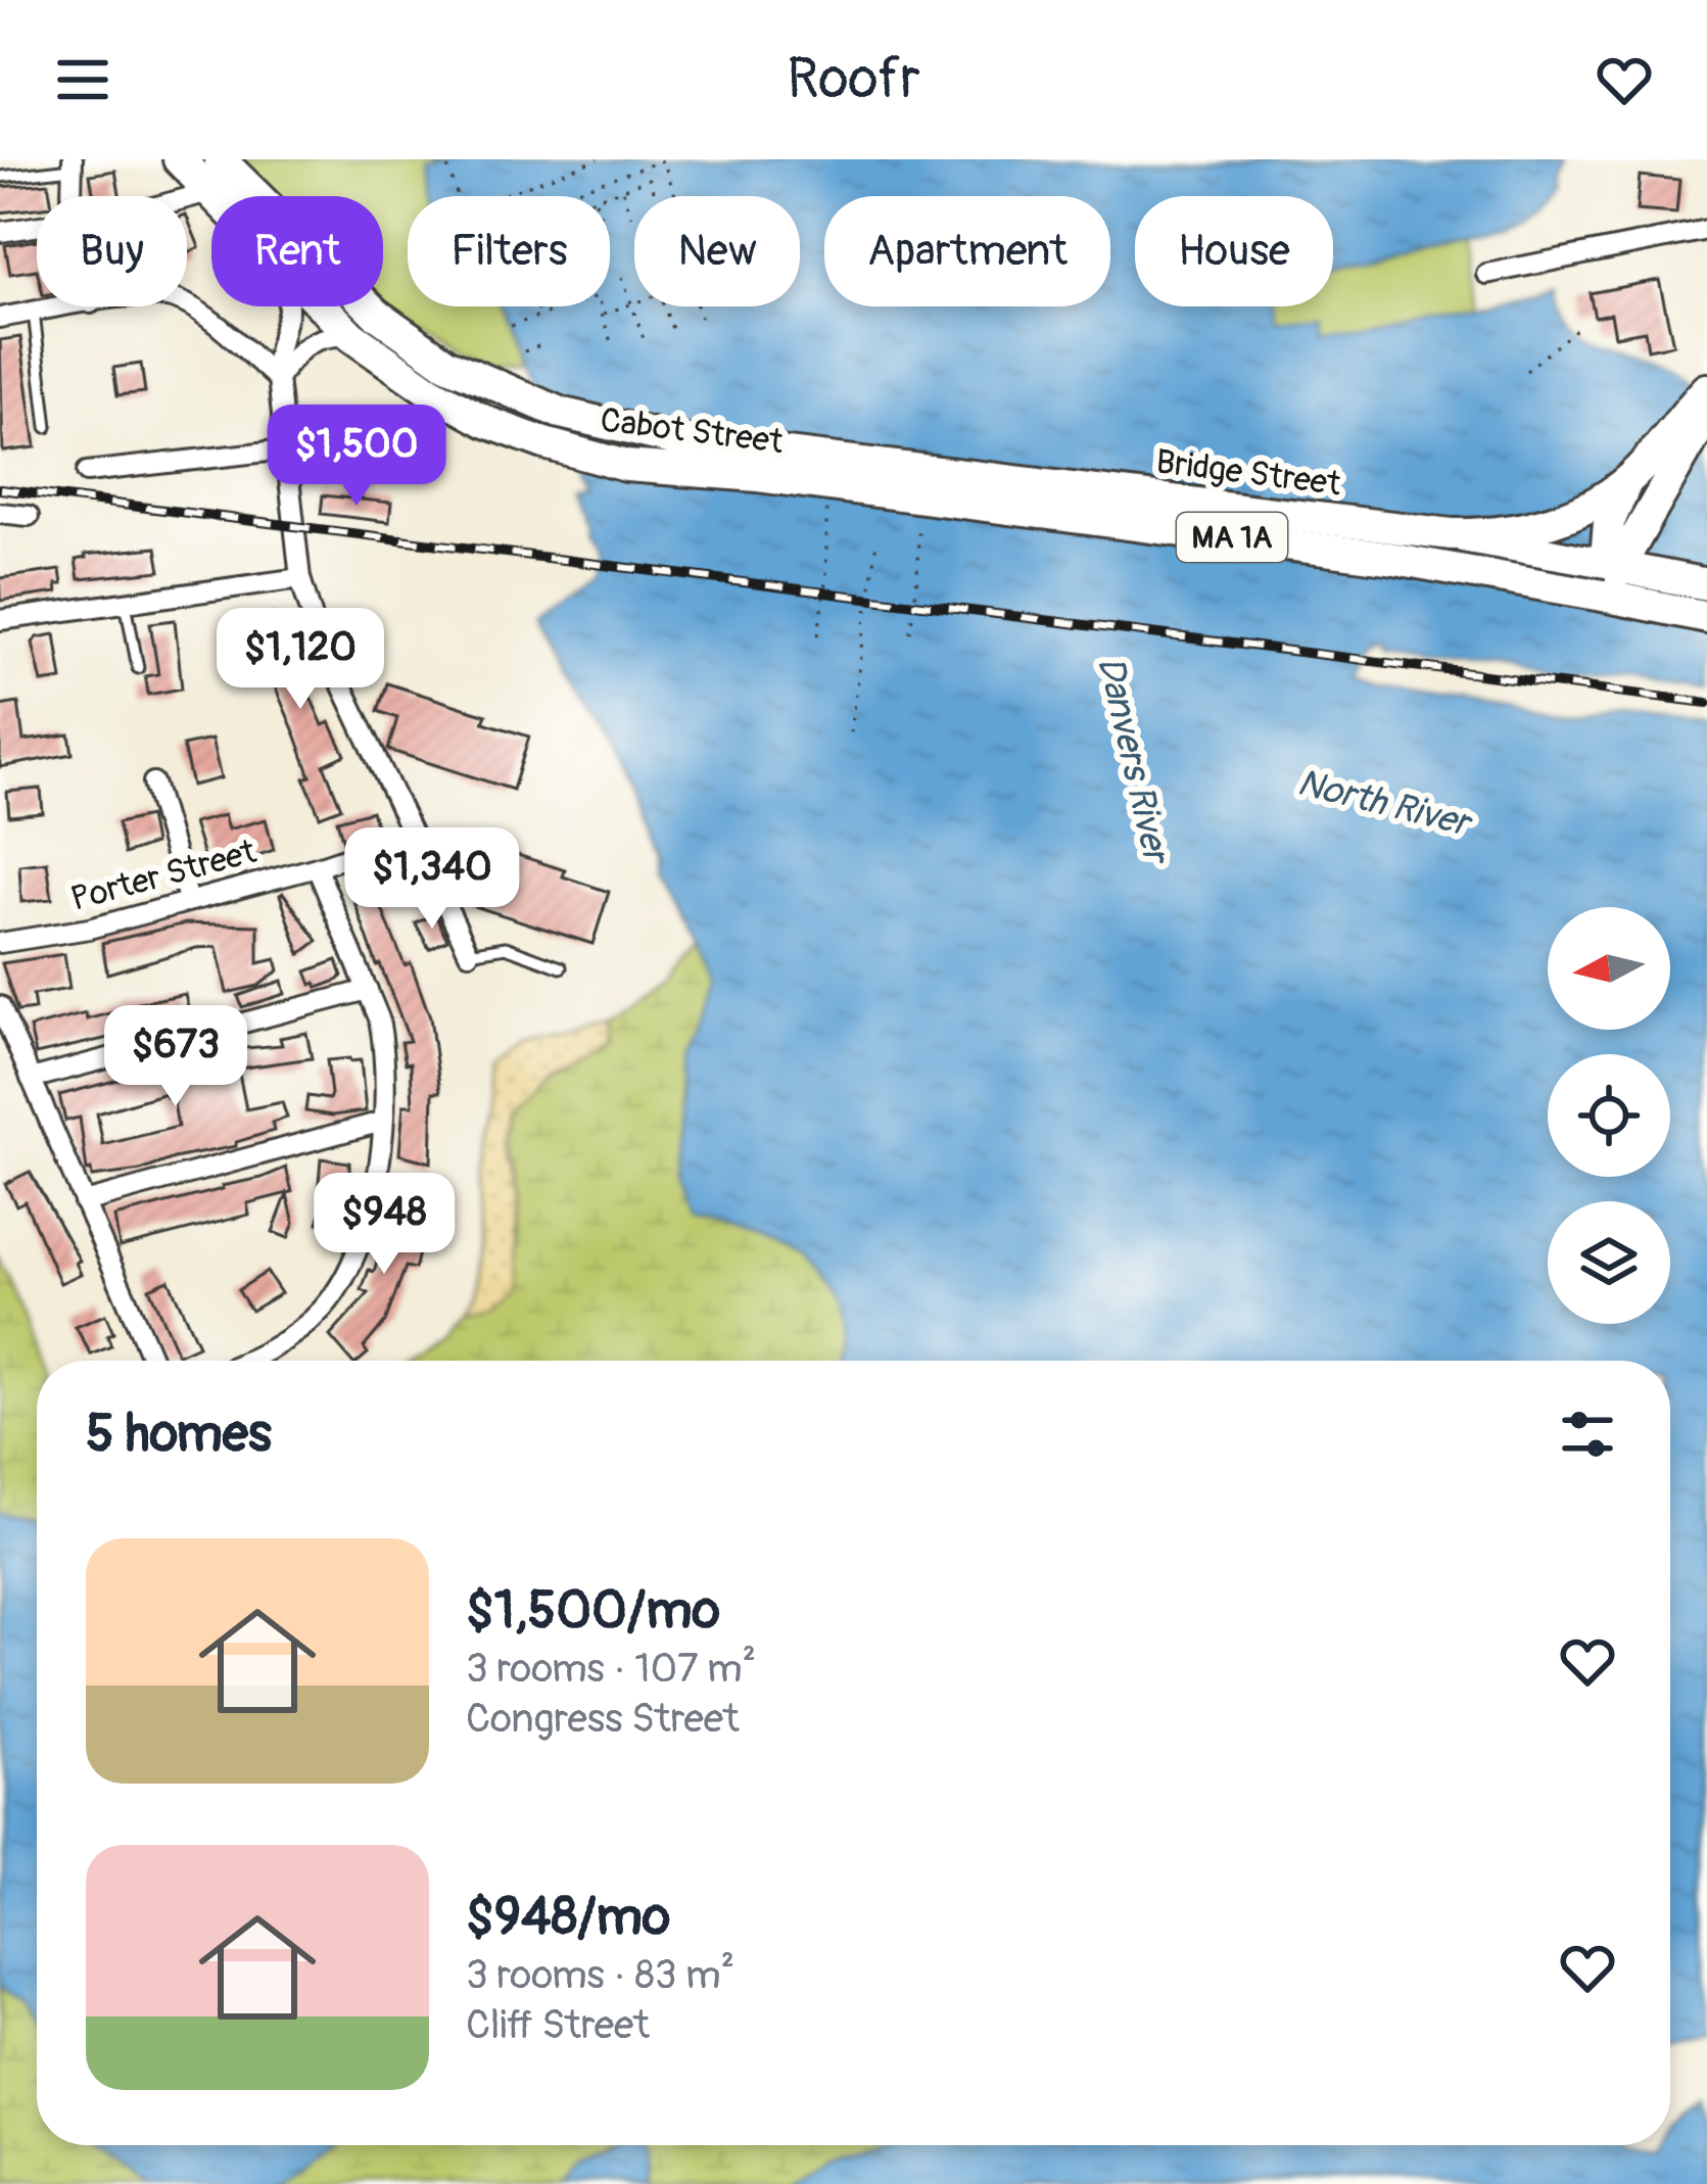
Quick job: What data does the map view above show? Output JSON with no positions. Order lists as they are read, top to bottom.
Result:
{
  "streets": {
    "main road": ["Cabot Street", "Bridge Street", "MA 1A"],
    "street": ["Porter Street"]
  },
  "crossings": [
    ["Cabot Street", "Bridge Street"]
  ],
  "water": ["Danvers River", "North River"],
  "north": "left",
  "page": {
    "header": "Roofr",
    "chip": [
      "Buy",
      "Rent",
      "Filters",
      "New",
      "Apartment",
      "House"
    ],
    "price": [
      "$1,500",
      "$1,120",
      "$1,340",
      "$673",
      "$948"
    ],
    "heading": "5 homes",
    "list": [
      {
        "name": "$1,500/mo",
        "note": "3 rooms · 107 m² · Congress Street"
      },
      {
        "name": "$948/mo",
        "note": "3 rooms · 83 m² · Cliff Street"
      }
    ]
  }
}
